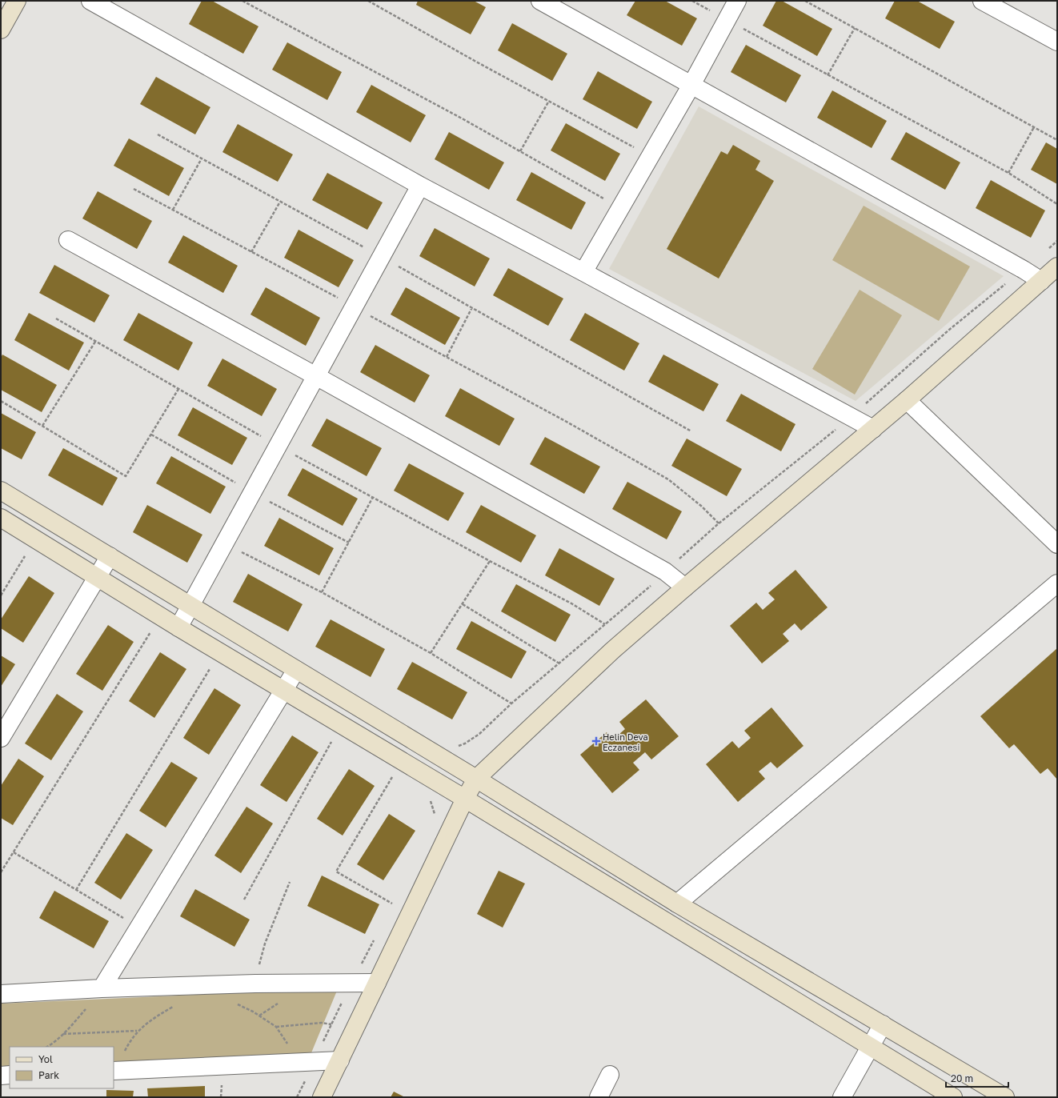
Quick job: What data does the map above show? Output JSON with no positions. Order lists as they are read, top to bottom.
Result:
{
  "places": {
    "health": ["Helin Deva Eczanesi"]
  },
  "legend": ["Yol", "Park"],
  "scale_bar": "20 m"
}
